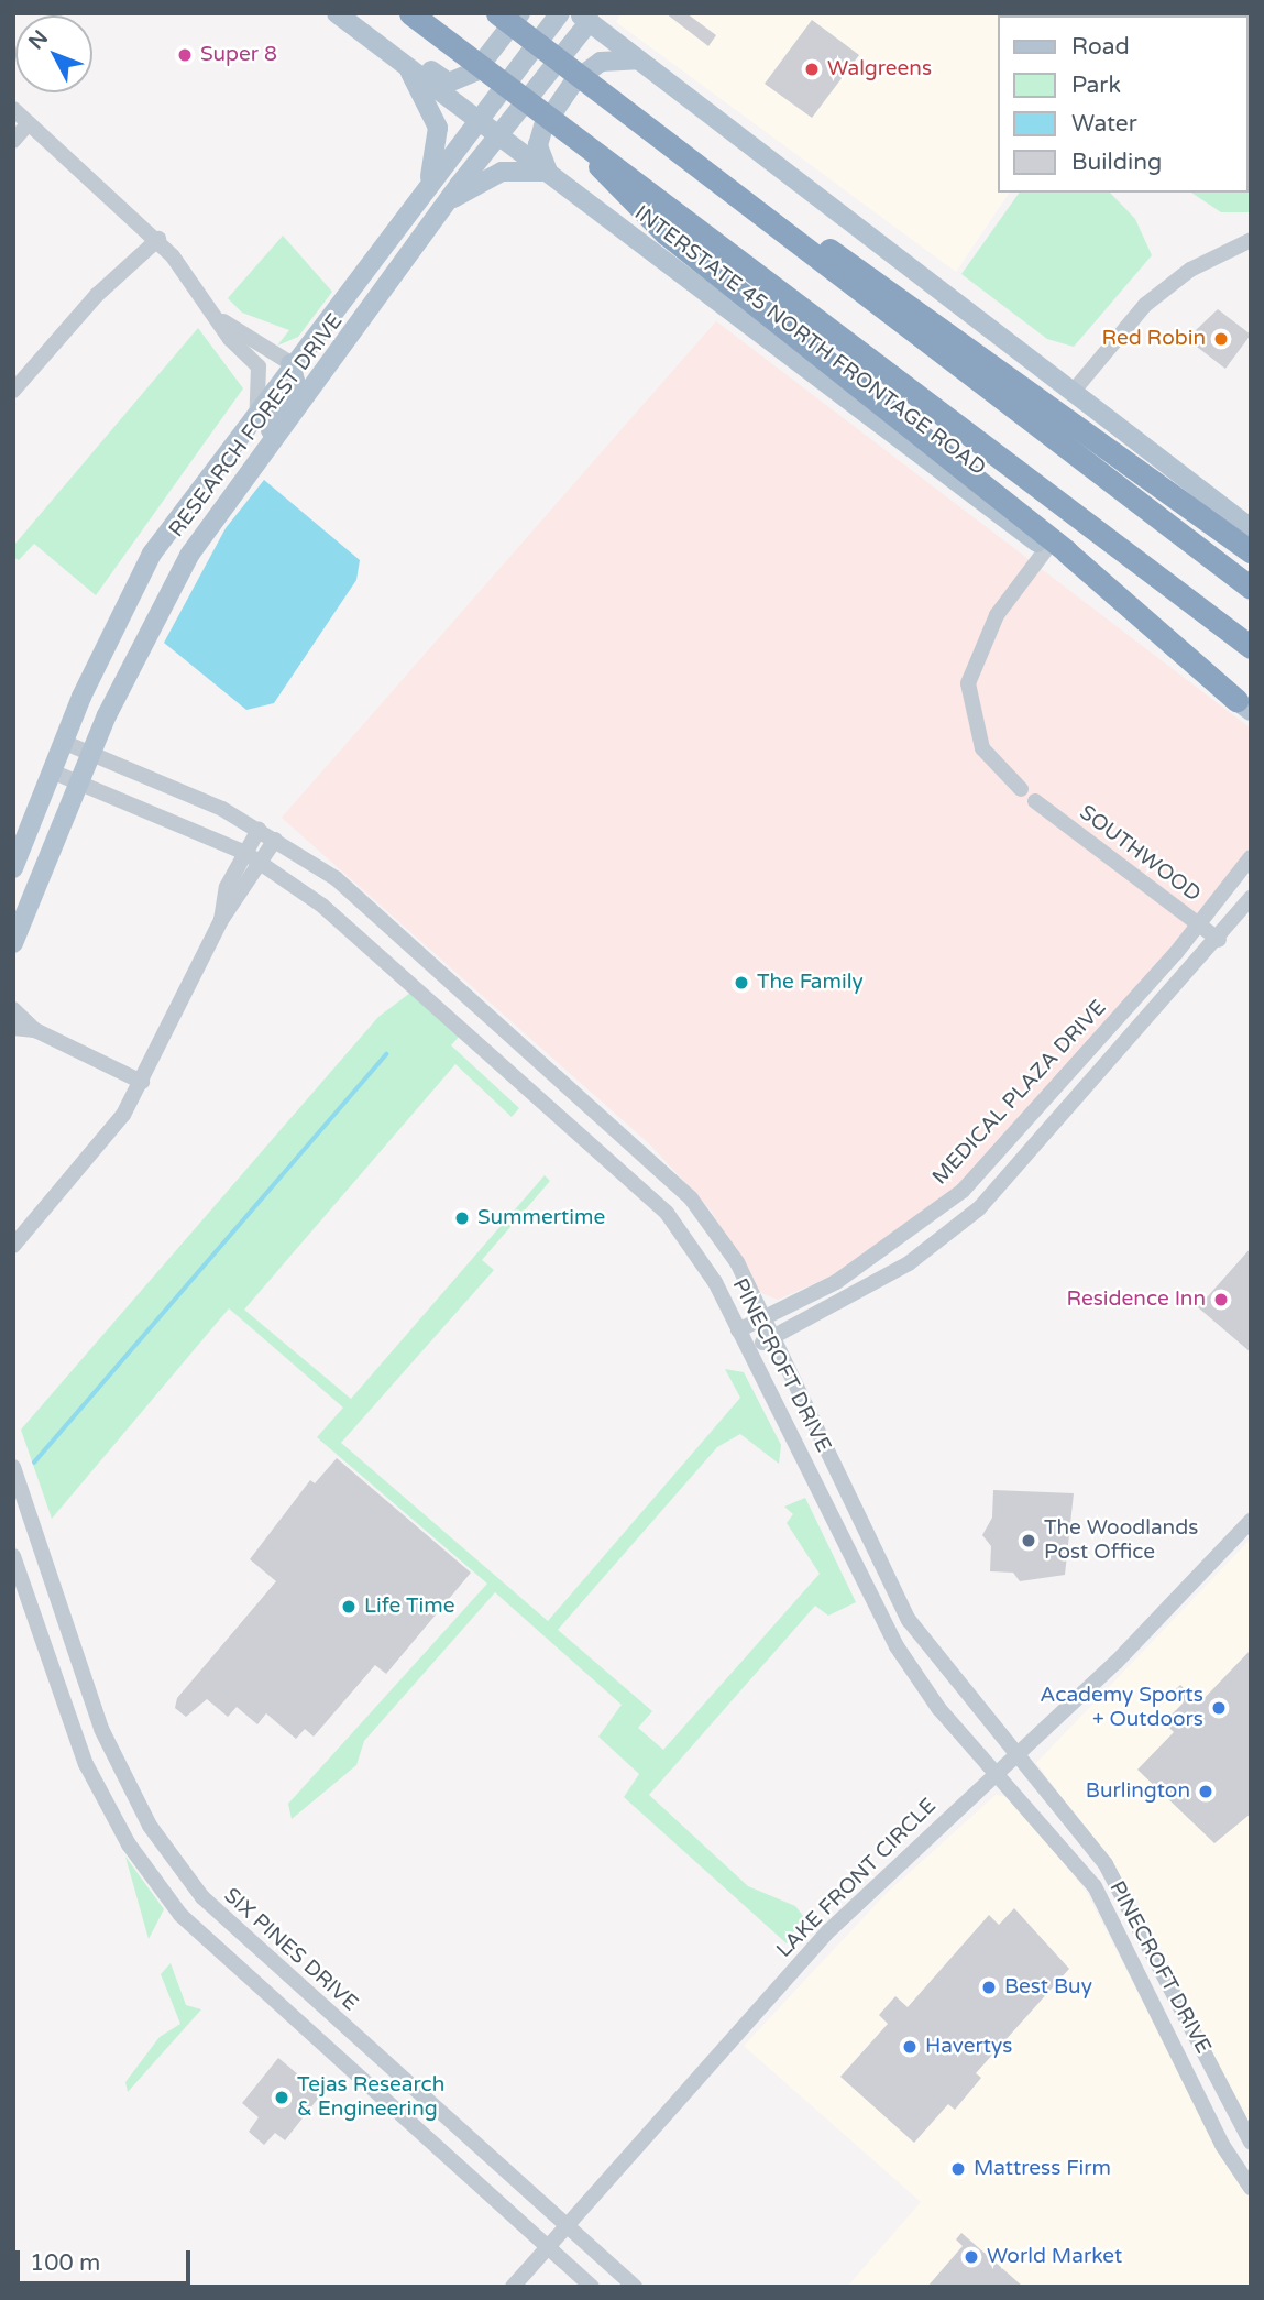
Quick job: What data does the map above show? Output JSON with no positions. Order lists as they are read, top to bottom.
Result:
{
  "streets": {
    "main road": ["INTERSTATE 45 NORTH FRONTAGE ROAD", "RESEARCH FOREST DRIVE"],
    "street": [
      "SOUTHWOOD",
      "MEDICAL PLAZA DRIVE",
      "PINECROFT DRIVE",
      "LAKE FRONT CIRCLE",
      "SIX PINES DRIVE"
    ]
  },
  "crossings": [
    ["INTERSTATE 45 NORTH FRONTAGE ROAD", "RESEARCH FOREST DRIVE"],
    ["RESEARCH FOREST DRIVE", "PINECROFT DRIVE"],
    ["SOUTHWOOD", "MEDICAL PLAZA DRIVE"],
    ["MEDICAL PLAZA DRIVE", "PINECROFT DRIVE"],
    ["PINECROFT DRIVE", "LAKE FRONT CIRCLE"],
    ["LAKE FRONT CIRCLE", "SIX PINES DRIVE"]
  ],
  "places": [
    "Super 8",
    "Walgreens",
    "Red Robin",
    "The Family",
    "Summertime",
    "Residence Inn",
    "The Woodlands Post Office",
    "Life Time",
    "Academy Sports + Outdoors",
    "Burlington",
    "Best Buy",
    "Havertys",
    "Tejas Research & Engineering",
    "Mattress Firm",
    "World Market"
  ],
  "legend": [
    "Road",
    "Park",
    "Water",
    "Building"
  ],
  "scale_bar": "100 m",
  "north": "top left"
}
